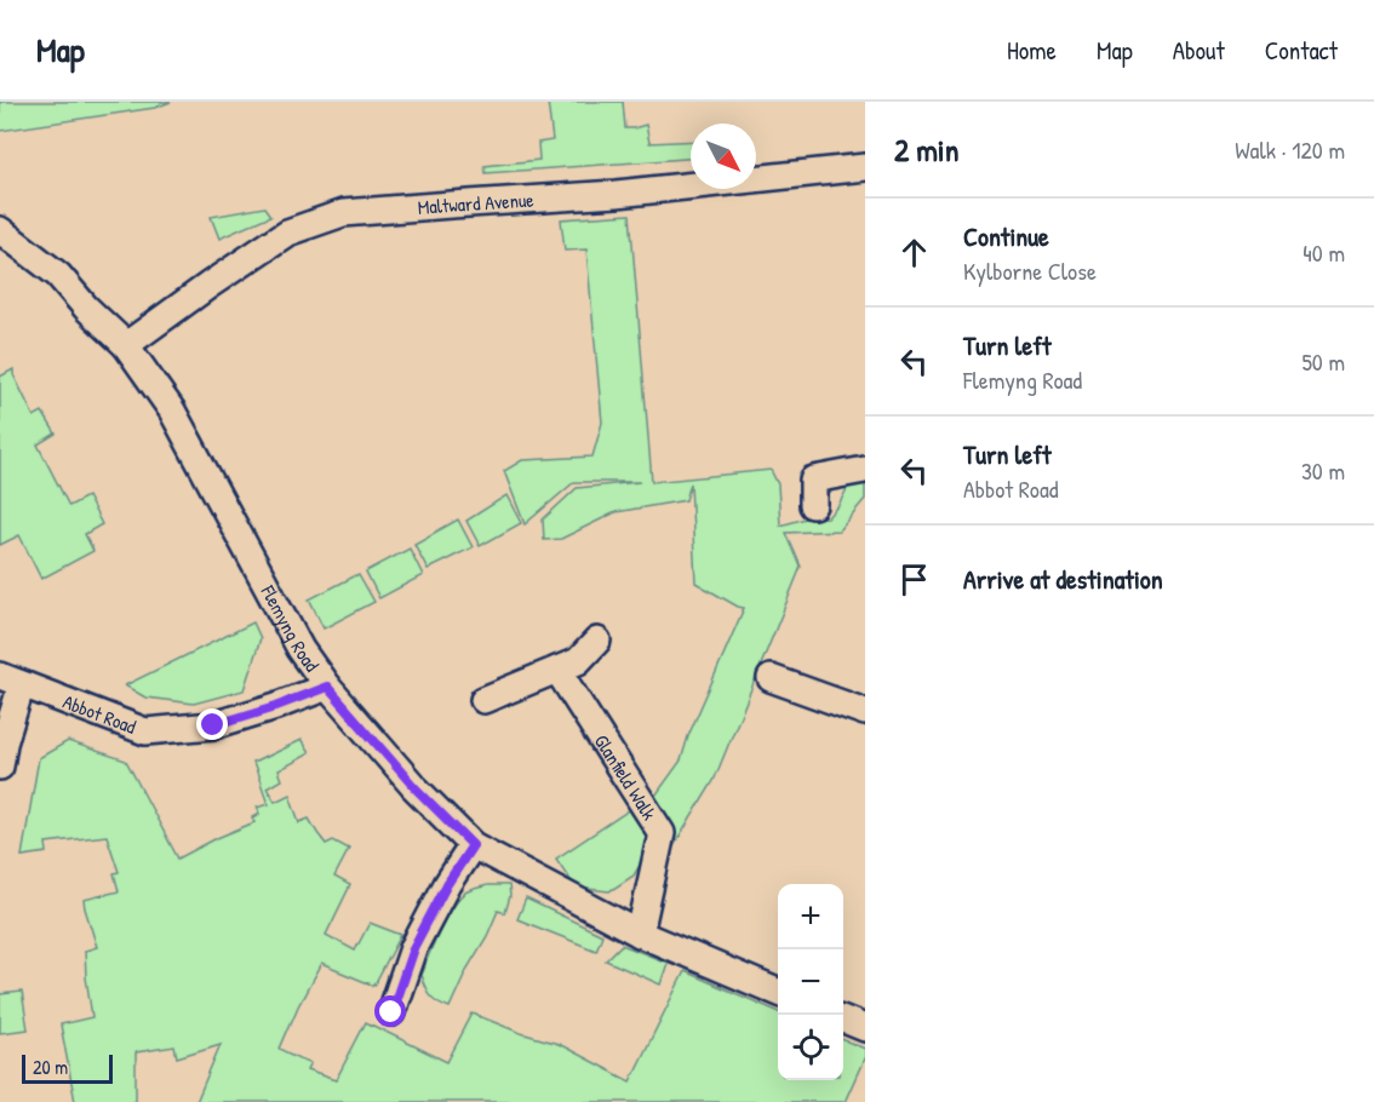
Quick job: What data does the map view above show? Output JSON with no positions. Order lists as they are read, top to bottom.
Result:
{
  "streets": {
    "street": [
      "Maltward Avenue",
      "Flemyng Road",
      "Abbot Road",
      "Glanfield Walk"
    ]
  },
  "crossings": [
    ["Maltward Avenue", "Flemyng Road"],
    ["Flemyng Road", "Abbot Road"],
    ["Flemyng Road", "Glanfield Walk"]
  ],
  "scale_bar": "20 m",
  "north": "bottom right",
  "page": {
    "header": "Map",
    "nav": [
      "Home",
      "Map",
      "About",
      "Contact"
    ],
    "heading": ["2 min", "Walk · 120 m"],
    "list": [
      ["Continue", "Kylborne Close", "40 m"],
      ["Turn left", "Flemyng Road", "50 m"],
      ["Turn left", "Abbot Road", "30 m"],
      "Arrive at destination"
    ],
    "map_buttons": ["+", "−"],
    "scale": "20 m"
  }
}
